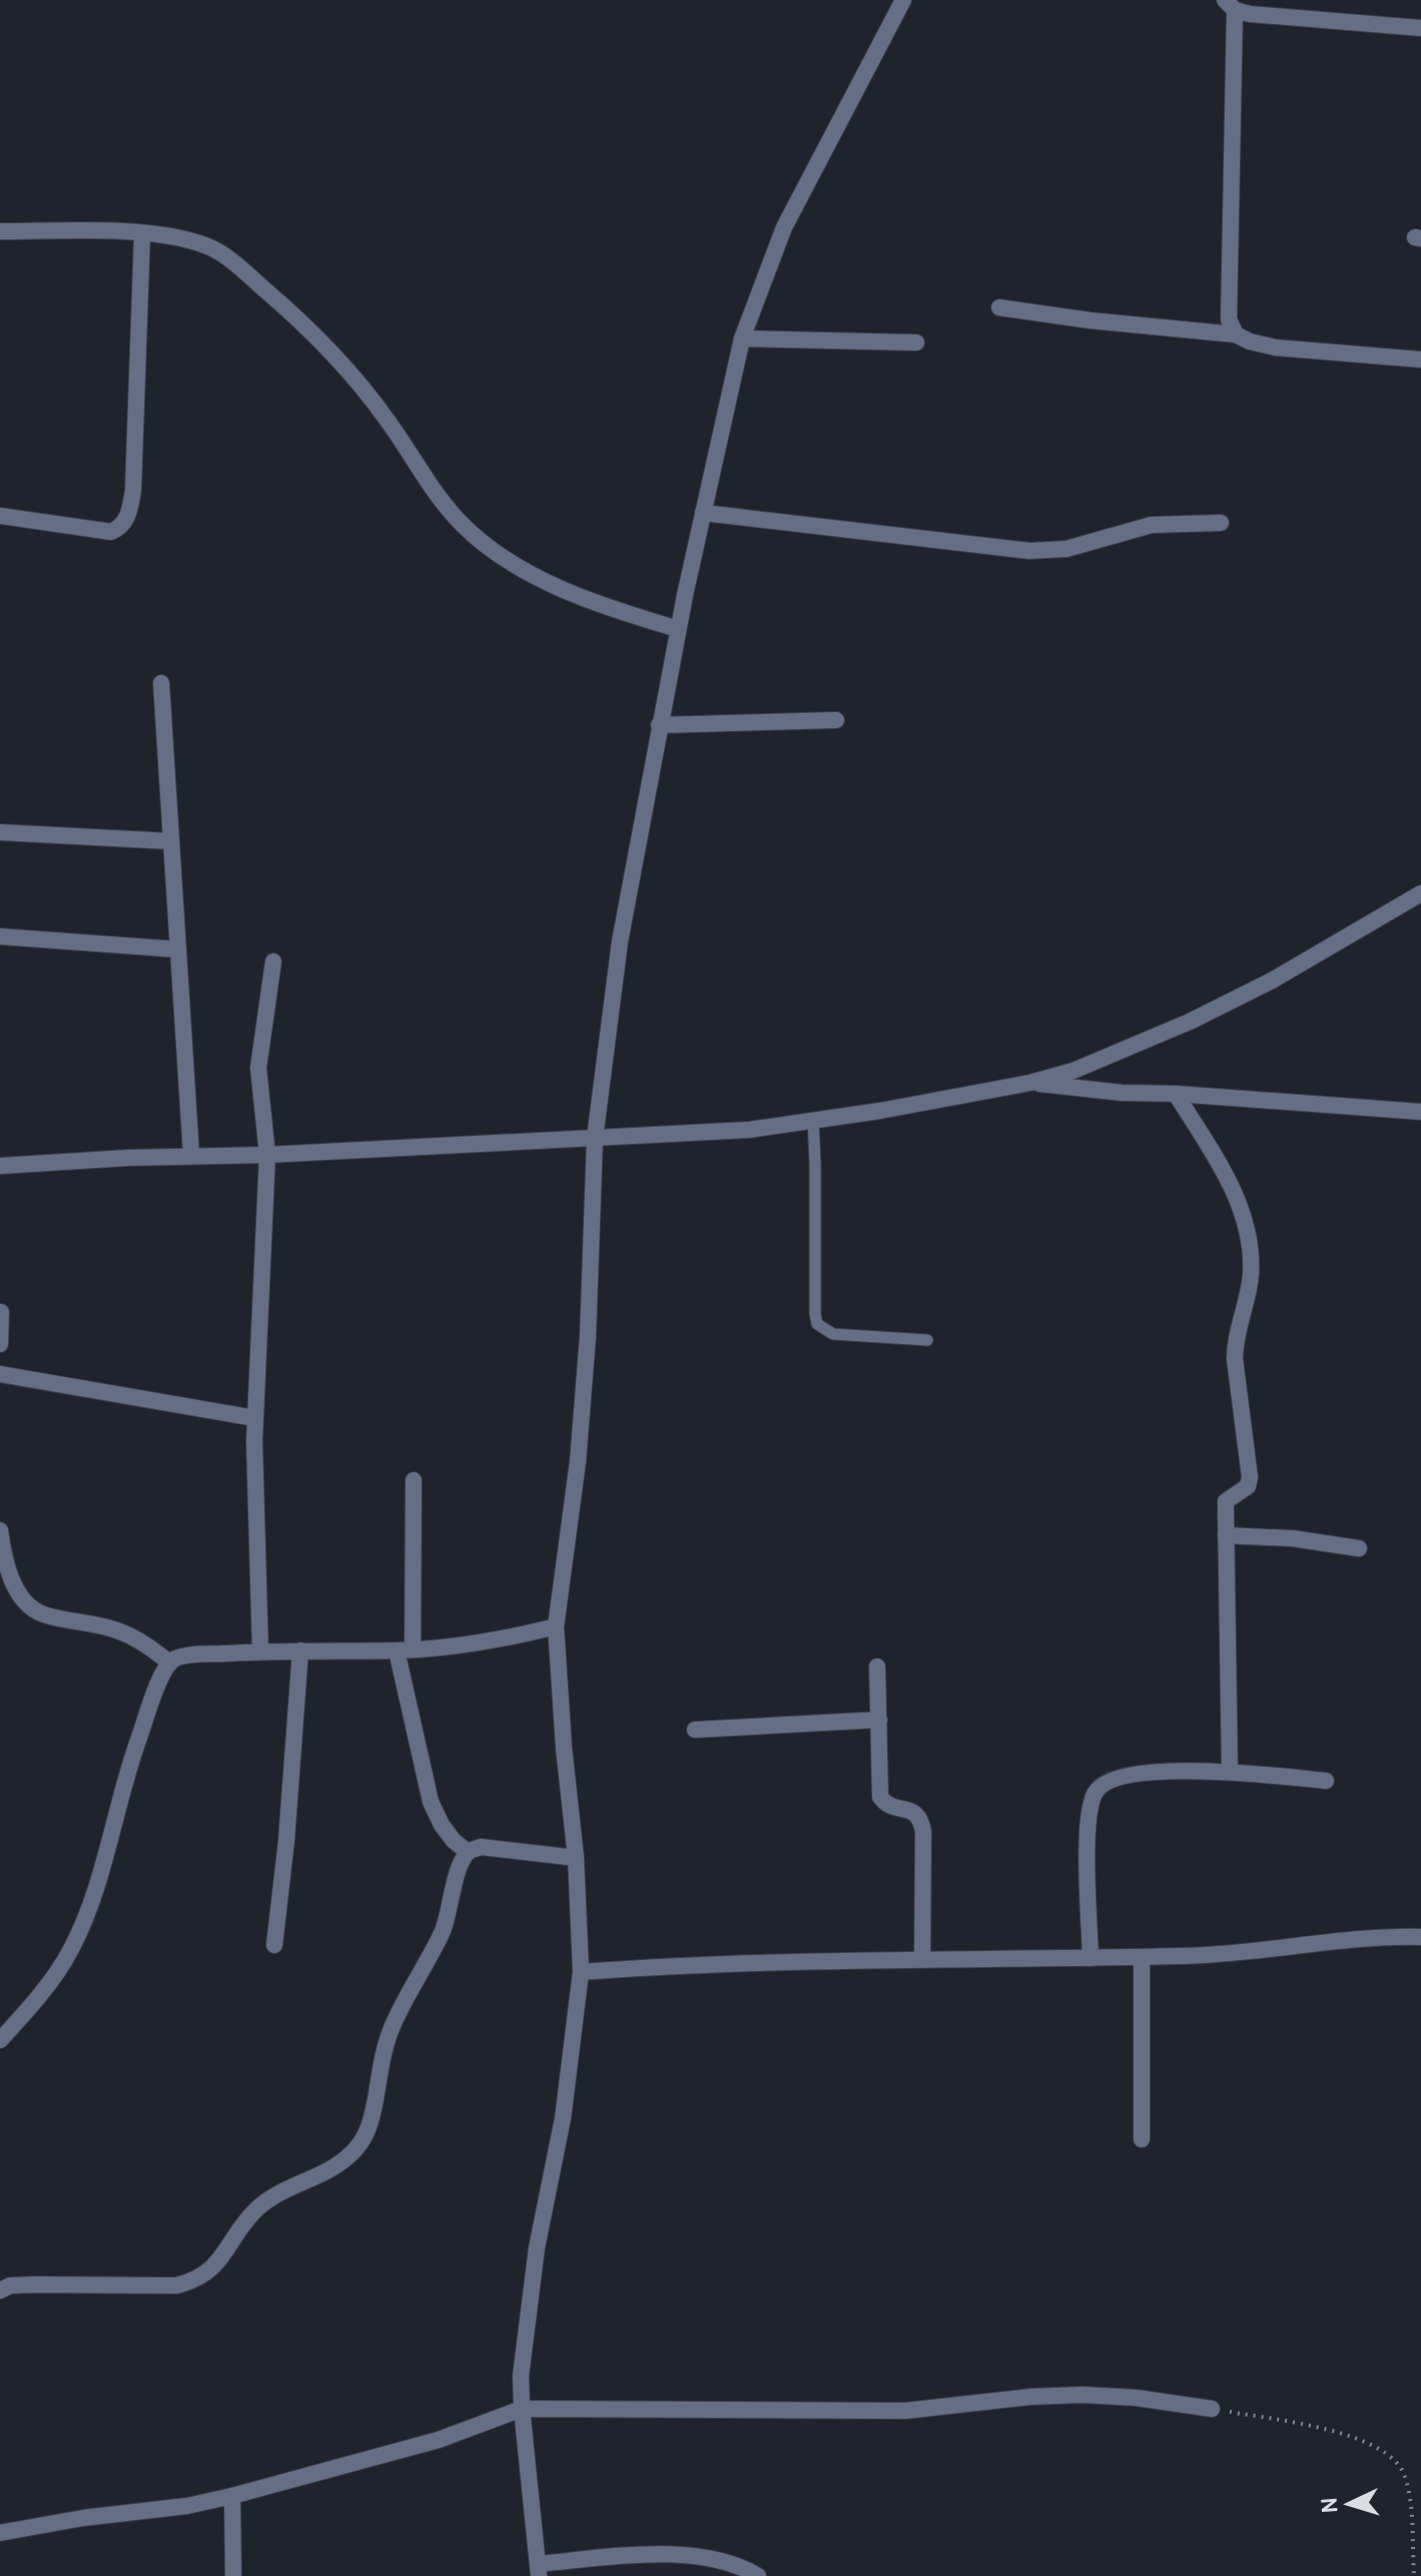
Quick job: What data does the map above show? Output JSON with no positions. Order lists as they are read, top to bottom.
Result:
{
  "north": "left"
}
